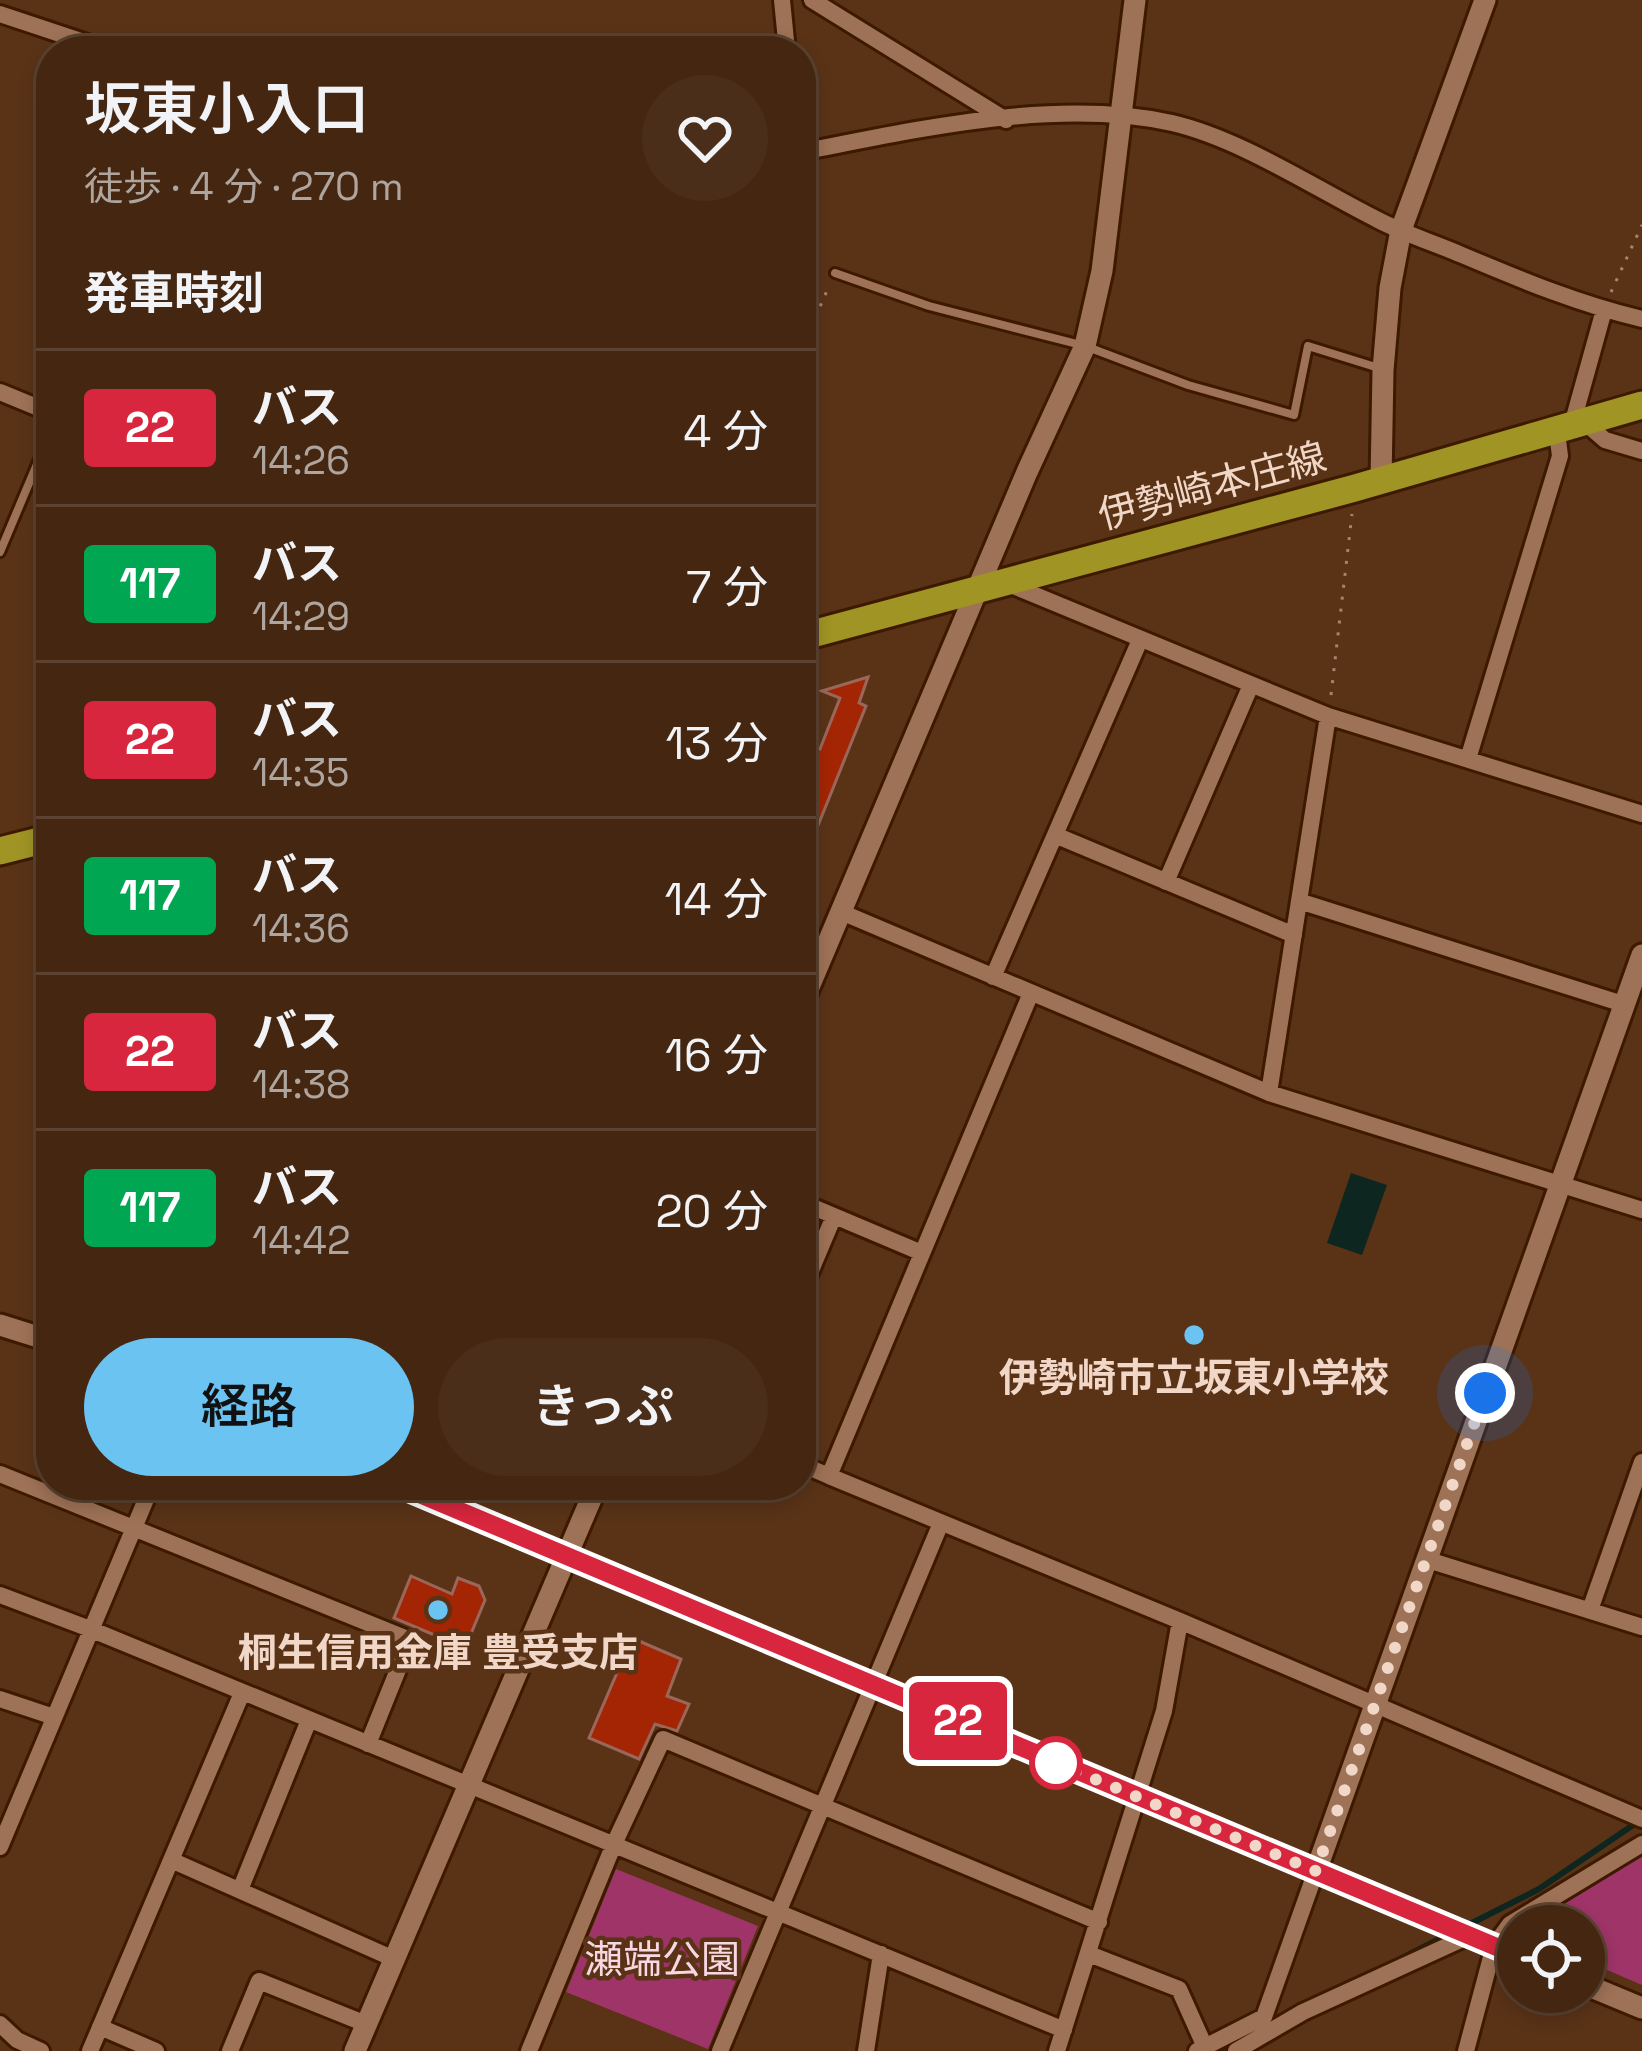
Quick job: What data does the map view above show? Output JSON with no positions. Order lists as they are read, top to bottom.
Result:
{
  "streets": {
    "main road": ["伊勢崎本庄線"]
  },
  "parks": ["瀬端公園"],
  "places": ["伊勢崎市立坂東小学校", "桐生信用金庫 豊受支店"],
  "lines": ["bus line 22"],
  "page": {
    "on_map": "22",
    "heading": [
      ["坂東小入口", "徒歩 · 4 分 · 270 m"],
      "発車時刻"
    ],
    "list": [
      {
        "mark": "22",
        "name": "バス",
        "note": "14:26",
        "value": "4 分"
      },
      {
        "mark": "117",
        "name": "バス",
        "note": "14:29",
        "value": "7 分"
      },
      {
        "mark": "22",
        "name": "バス",
        "note": "14:35",
        "value": "13 分"
      },
      {
        "mark": "117",
        "name": "バス",
        "note": "14:36",
        "value": "14 分"
      },
      {
        "mark": "22",
        "name": "バス",
        "note": "14:38",
        "value": "16 分"
      },
      {
        "mark": "117",
        "name": "バス",
        "note": "14:42",
        "value": "20 分"
      }
    ],
    "buttons": ["経路", "きっぷ"]
  }
}
